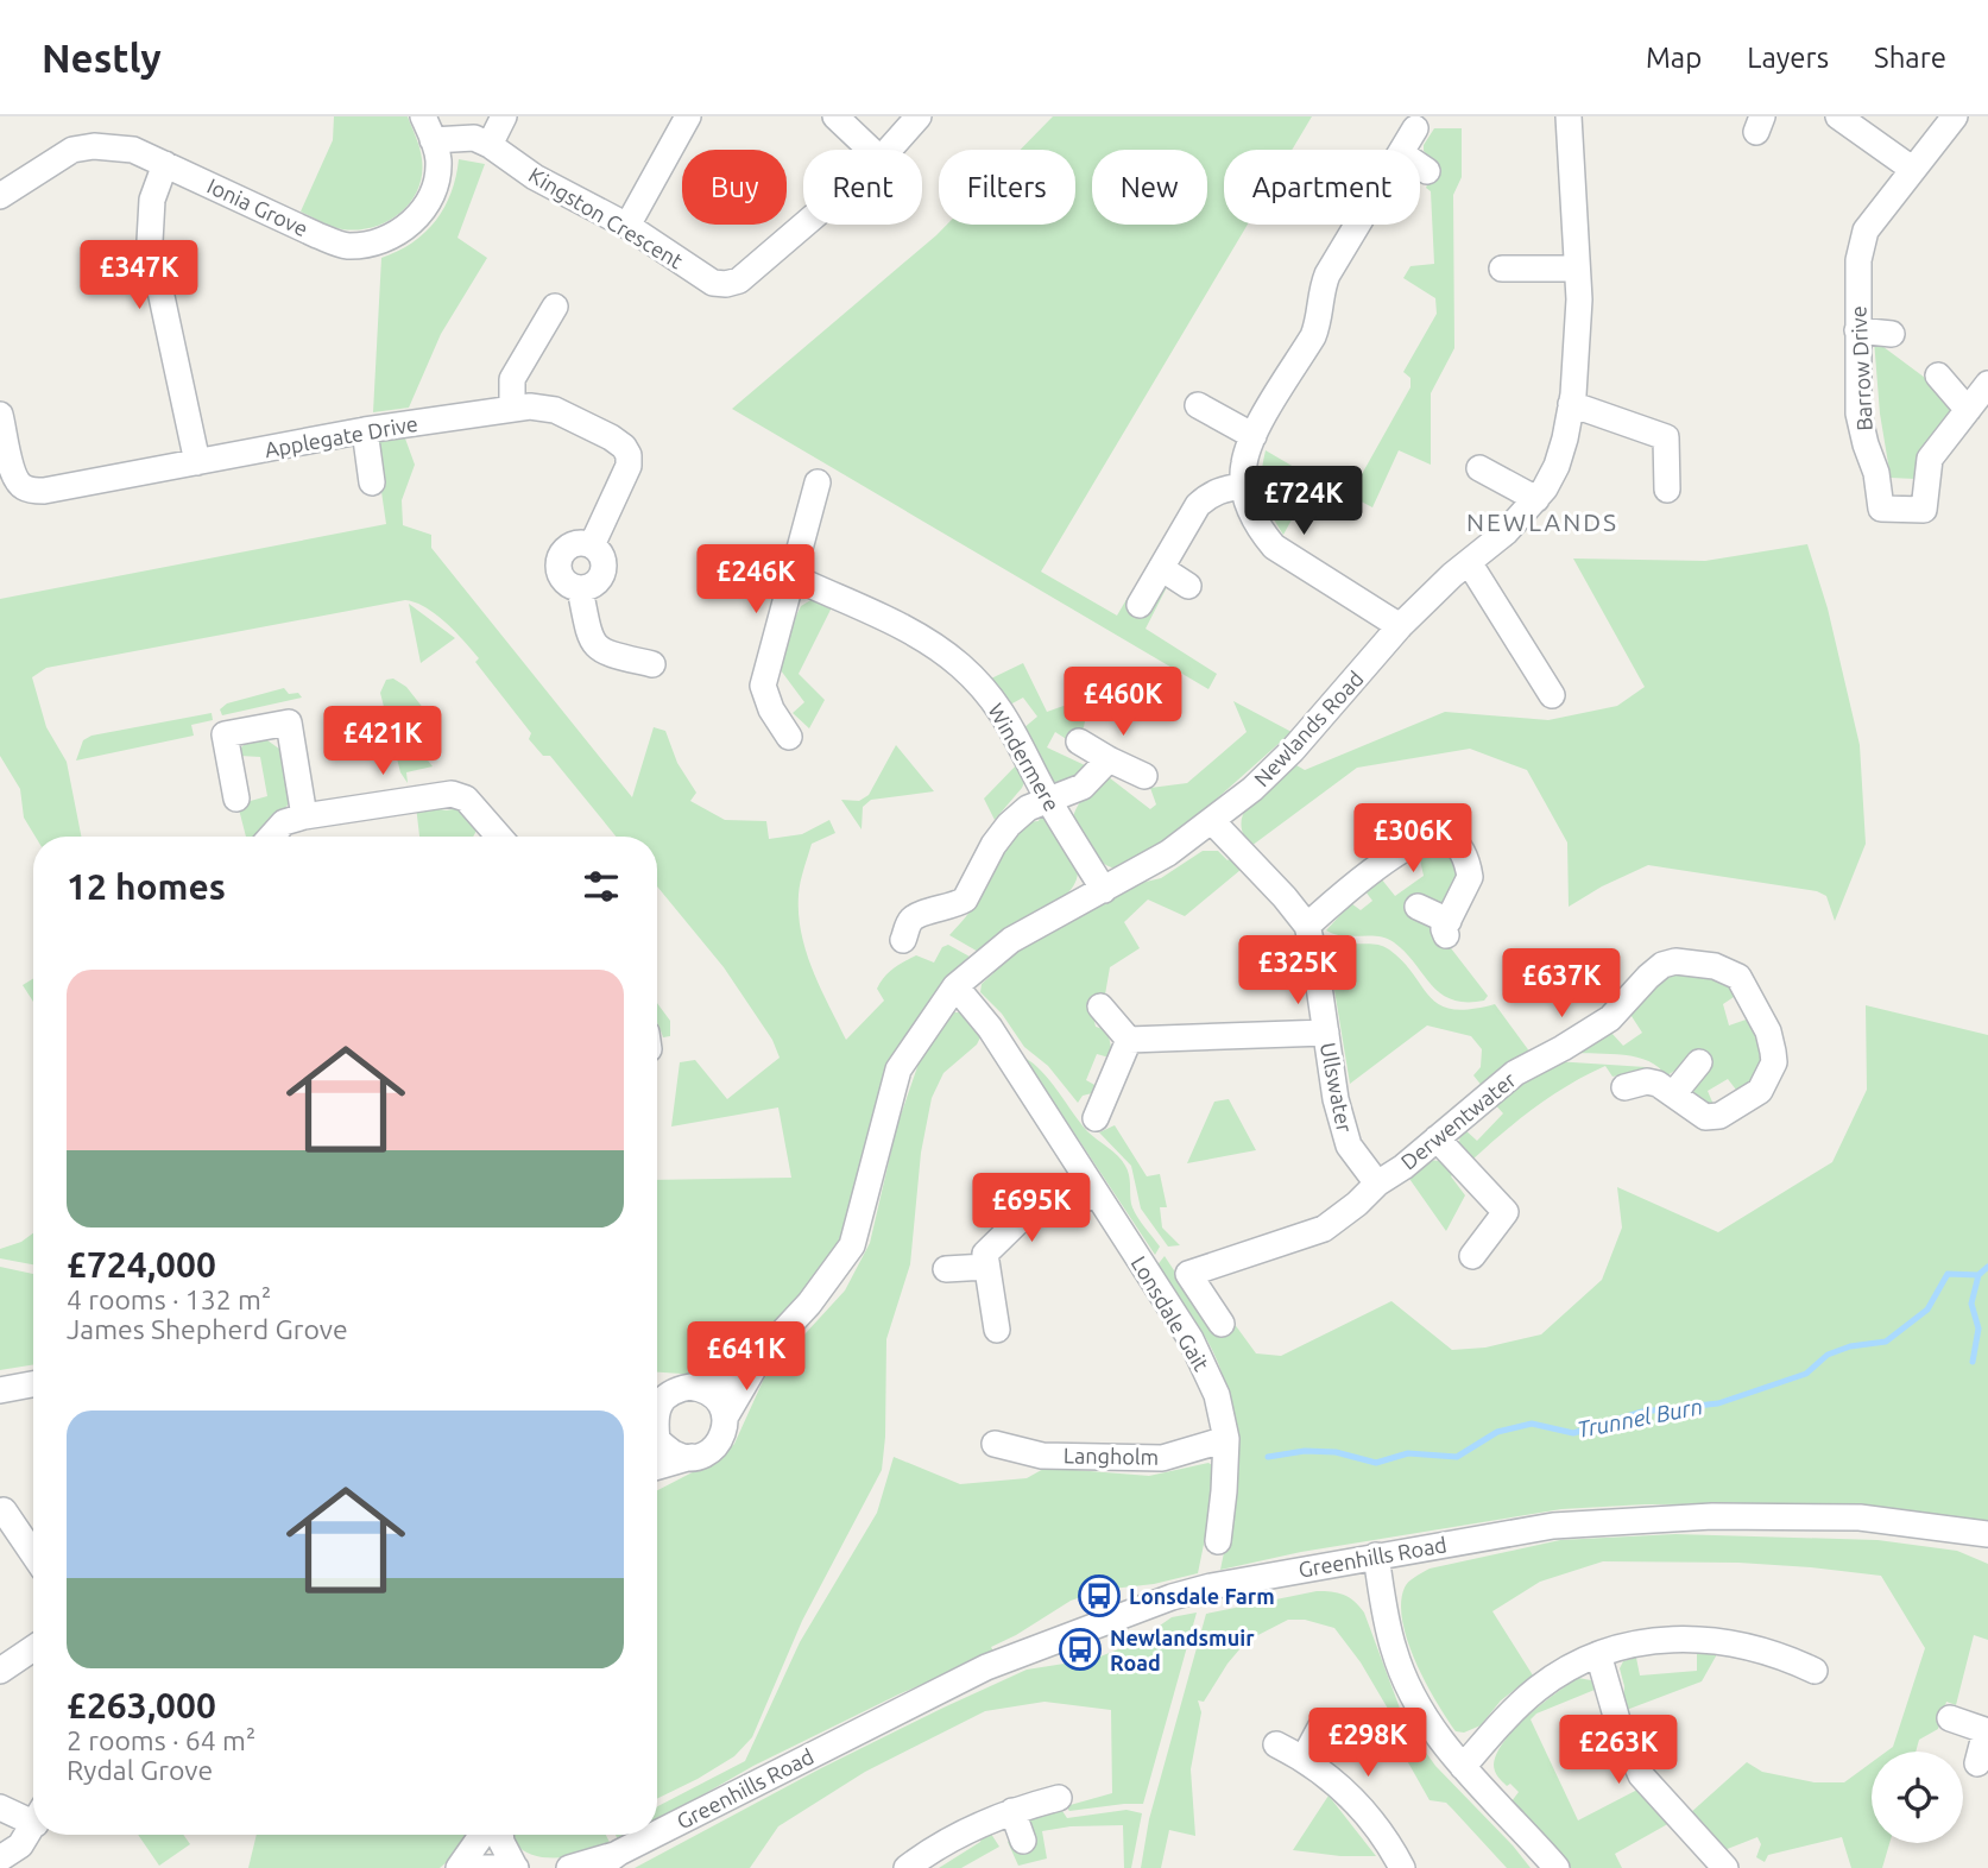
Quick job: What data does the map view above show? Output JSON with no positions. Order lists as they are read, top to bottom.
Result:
{
  "streets": {
    "street": [
      "Ionia Grove",
      "Kingston Crescent",
      "Barrow Drive",
      "Applegate Drive",
      "Newlands Road",
      "Windermere",
      "Ullswater",
      "Derwentwater",
      "Lonsdale Gait",
      "Langholm",
      "Greenhills Road"
    ]
  },
  "crossings": [
    ["Ionia Grove", "Kingston Crescent"],
    ["Newlands Road", "Windermere"],
    ["Newlands Road", "Ullswater"],
    ["Newlands Road", "Lonsdale Gait"],
    ["Ullswater", "Derwentwater"],
    ["Lonsdale Gait", "Langholm"]
  ],
  "districts": ["NEWLANDS"],
  "water": ["Trunnel Burn"],
  "places": {
    "bus stop": ["Lonsdale Farm", "Newlandsmuir Road"]
  },
  "page": {
    "header": "Nestly",
    "nav": ["Map", "Layers", "Share"],
    "chip": [
      "Buy",
      "Rent",
      "Filters",
      "New",
      "Apartment"
    ],
    "price": [
      "£347K",
      "£724K",
      "£246K",
      "£460K",
      "£421K",
      "£306K",
      "£325K",
      "£637K",
      "£695K",
      "£641K",
      "£298K",
      "£263K"
    ],
    "heading": "12 homes",
    "list": [
      {
        "name": "£724,000",
        "note": "4 rooms · 132 m² · James Shepherd Grove"
      },
      {
        "name": "£263,000",
        "note": "2 rooms · 64 m² · Rydal Grove"
      }
    ]
  }
}
